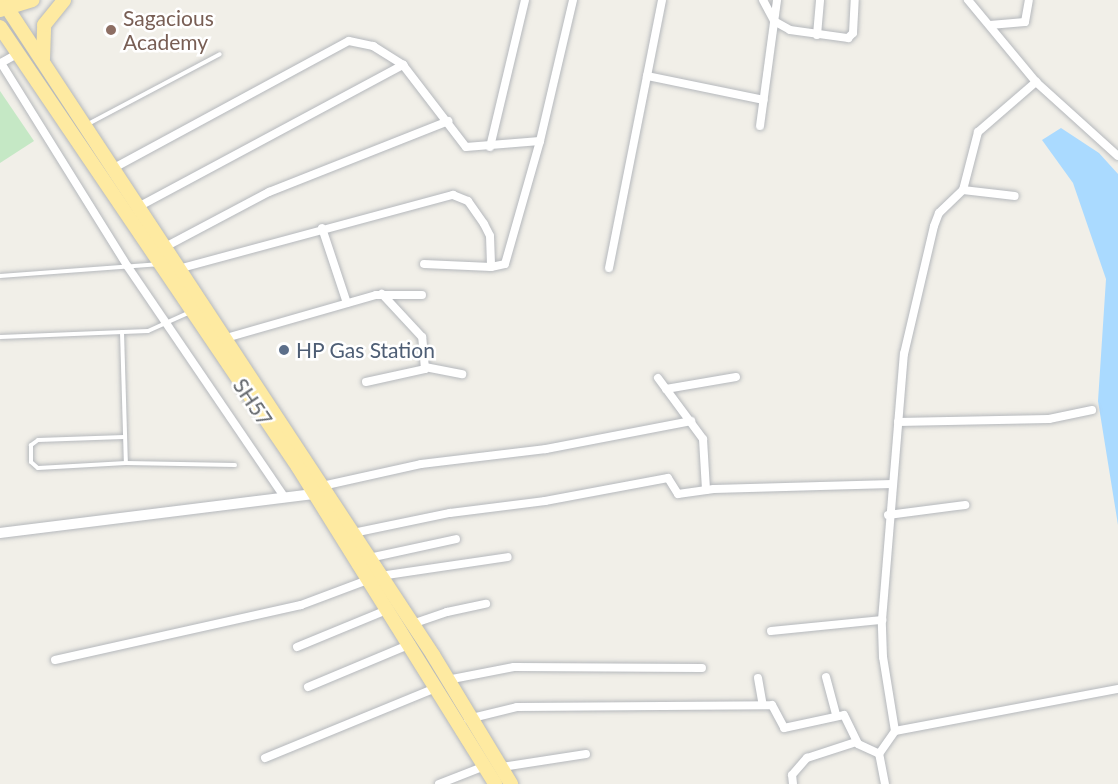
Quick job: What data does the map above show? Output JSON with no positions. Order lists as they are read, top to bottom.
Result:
{
  "streets": {
    "highway": ["SH57"]
  },
  "places": ["Sagacious Academy", "HP Gas Station"]
}
